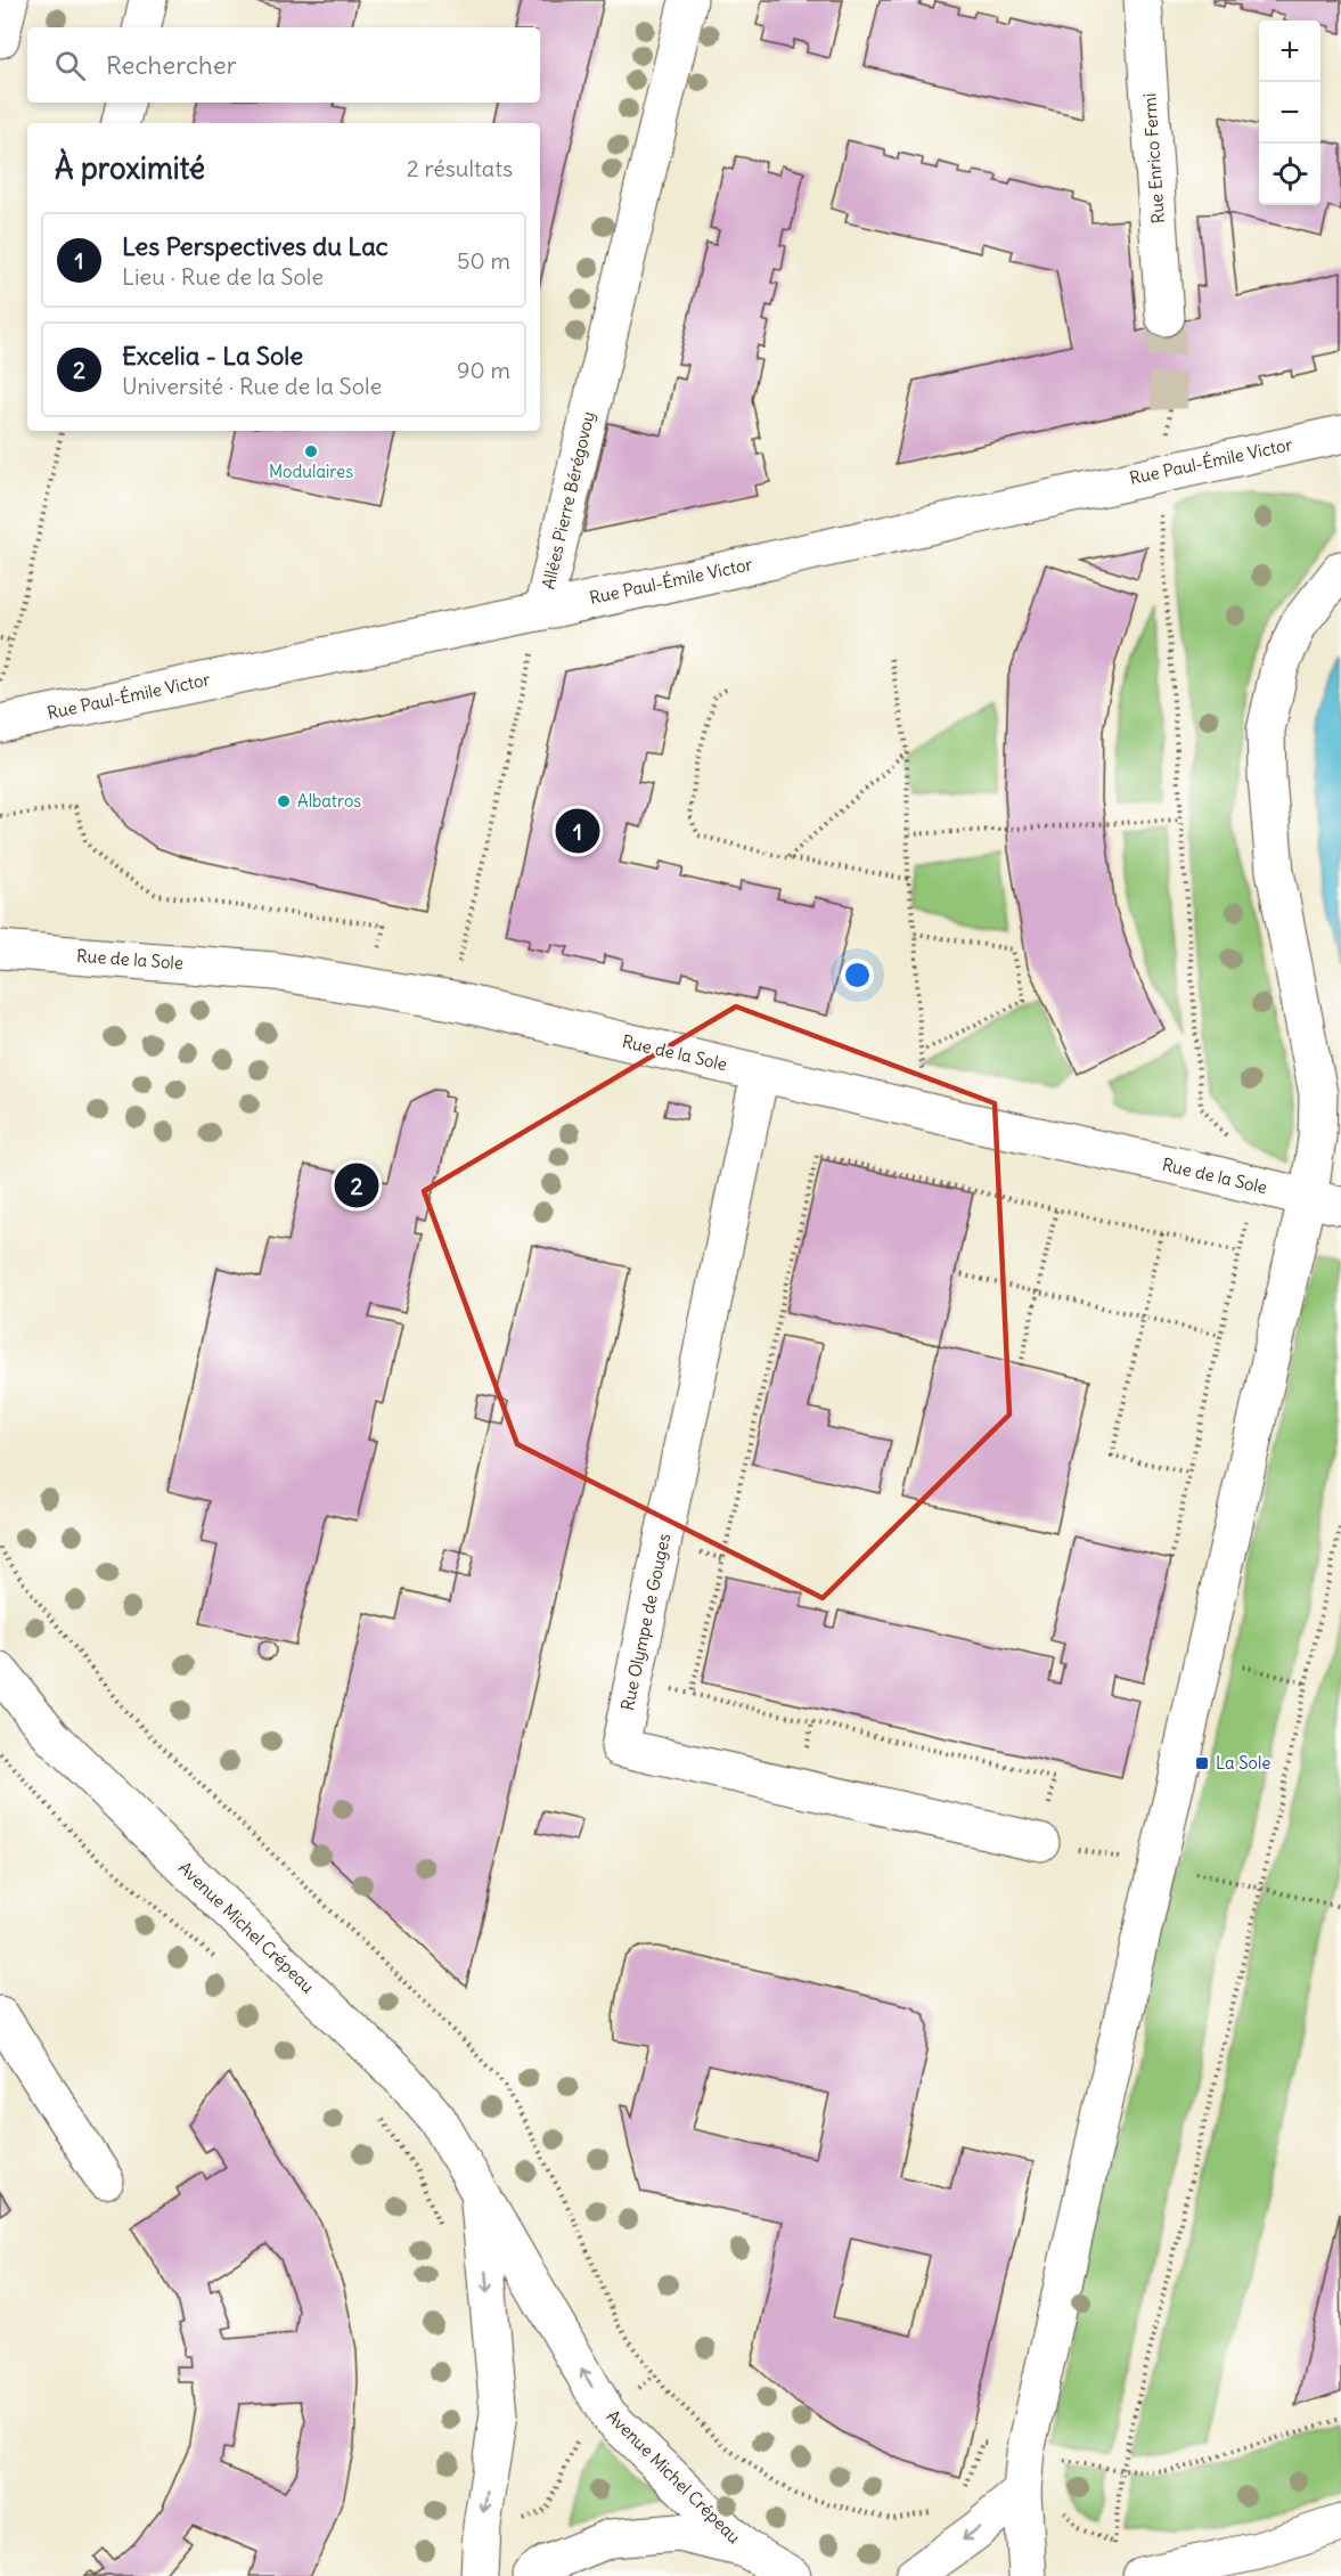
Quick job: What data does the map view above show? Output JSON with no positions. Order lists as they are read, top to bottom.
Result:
{
  "streets": {
    "street": [
      "Rue Enrico Fermi",
      "Rue Paul-Émile Victor",
      "Allées Pierre Bérégovoy",
      "Rue de la Sole",
      "Rue Olympe de Gouges",
      "Avenue Michel Crépeau"
    ]
  },
  "crossings": [
    ["Rue Paul-Émile Victor", "Allées Pierre Bérégovoy"],
    ["Allées Pierre Bérégovoy", "Rue de la Sole"],
    ["Rue de la Sole", "Rue Olympe de Gouges"]
  ],
  "places": {
    "other": ["Modulaires", "Albatros"],
    "transit": ["La Sole"]
  },
  "page": {
    "map_buttons": ["+", "−"],
    "search": "Rechercher",
    "heading": ["À proximité", "2 résultats"],
    "list": [
      {
        "mark": "1",
        "name": "Les Perspectives du Lac",
        "note": "Lieu · Rue de la Sole",
        "value": "50 m"
      },
      {
        "mark": "2",
        "name": "Excelia - La Sole",
        "note": "Université · Rue de la Sole",
        "value": "90 m"
      }
    ],
    "pins": ["1", "2"]
  }
}
